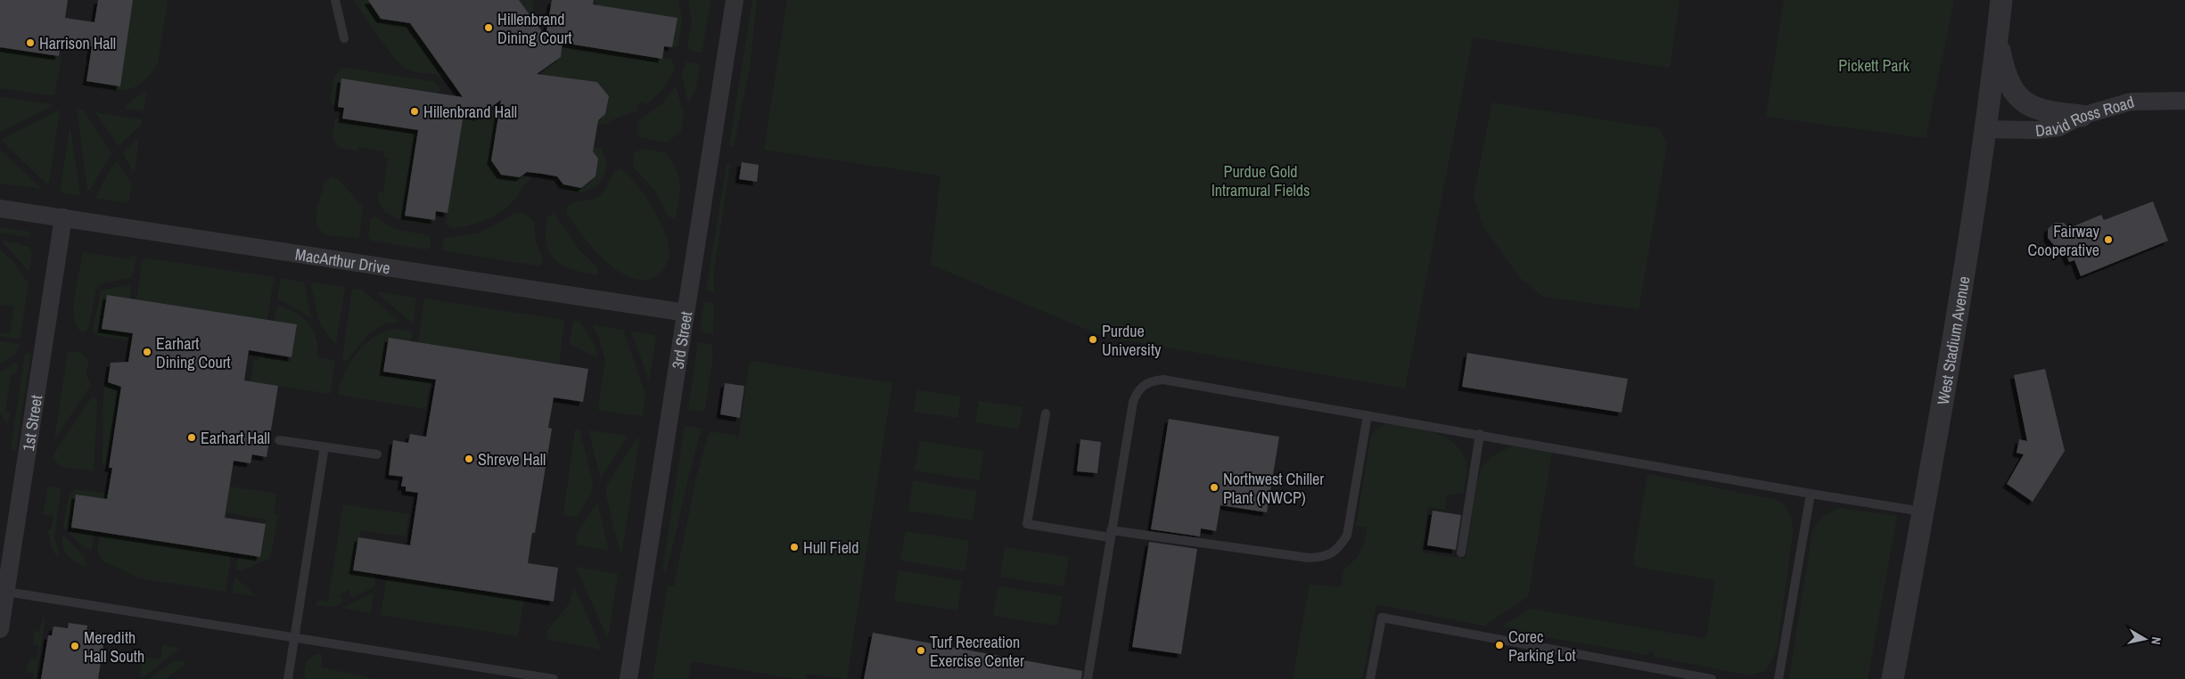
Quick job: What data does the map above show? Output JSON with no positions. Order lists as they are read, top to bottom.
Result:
{
  "streets": {
    "street": [
      "David Ross Road",
      "MacArthur Drive",
      "3rd Street",
      "West Stadium Avenue",
      "1st Street"
    ]
  },
  "crossings": [
    ["David Ross Road", "West Stadium Avenue"],
    ["MacArthur Drive", "3rd Street"],
    ["MacArthur Drive", "1st Street"]
  ],
  "parks": ["Pickett Park", "Purdue Gold Intramural Fields"],
  "places": [
    "Hillenbrand Dining Court",
    "Harrison Hall",
    "Hillenbrand Hall",
    "Fairway Cooperative",
    "Purdue University",
    "Earhart Dining Court",
    "Earhart Hall",
    "Shreve Hall",
    "Northwest Chiller Plant (NWCP)",
    "Hull Field",
    "Corec Parking Lot",
    "Meredith Hall South",
    "Turf Recreation Exercise Center"
  ],
  "north": "right"
}
